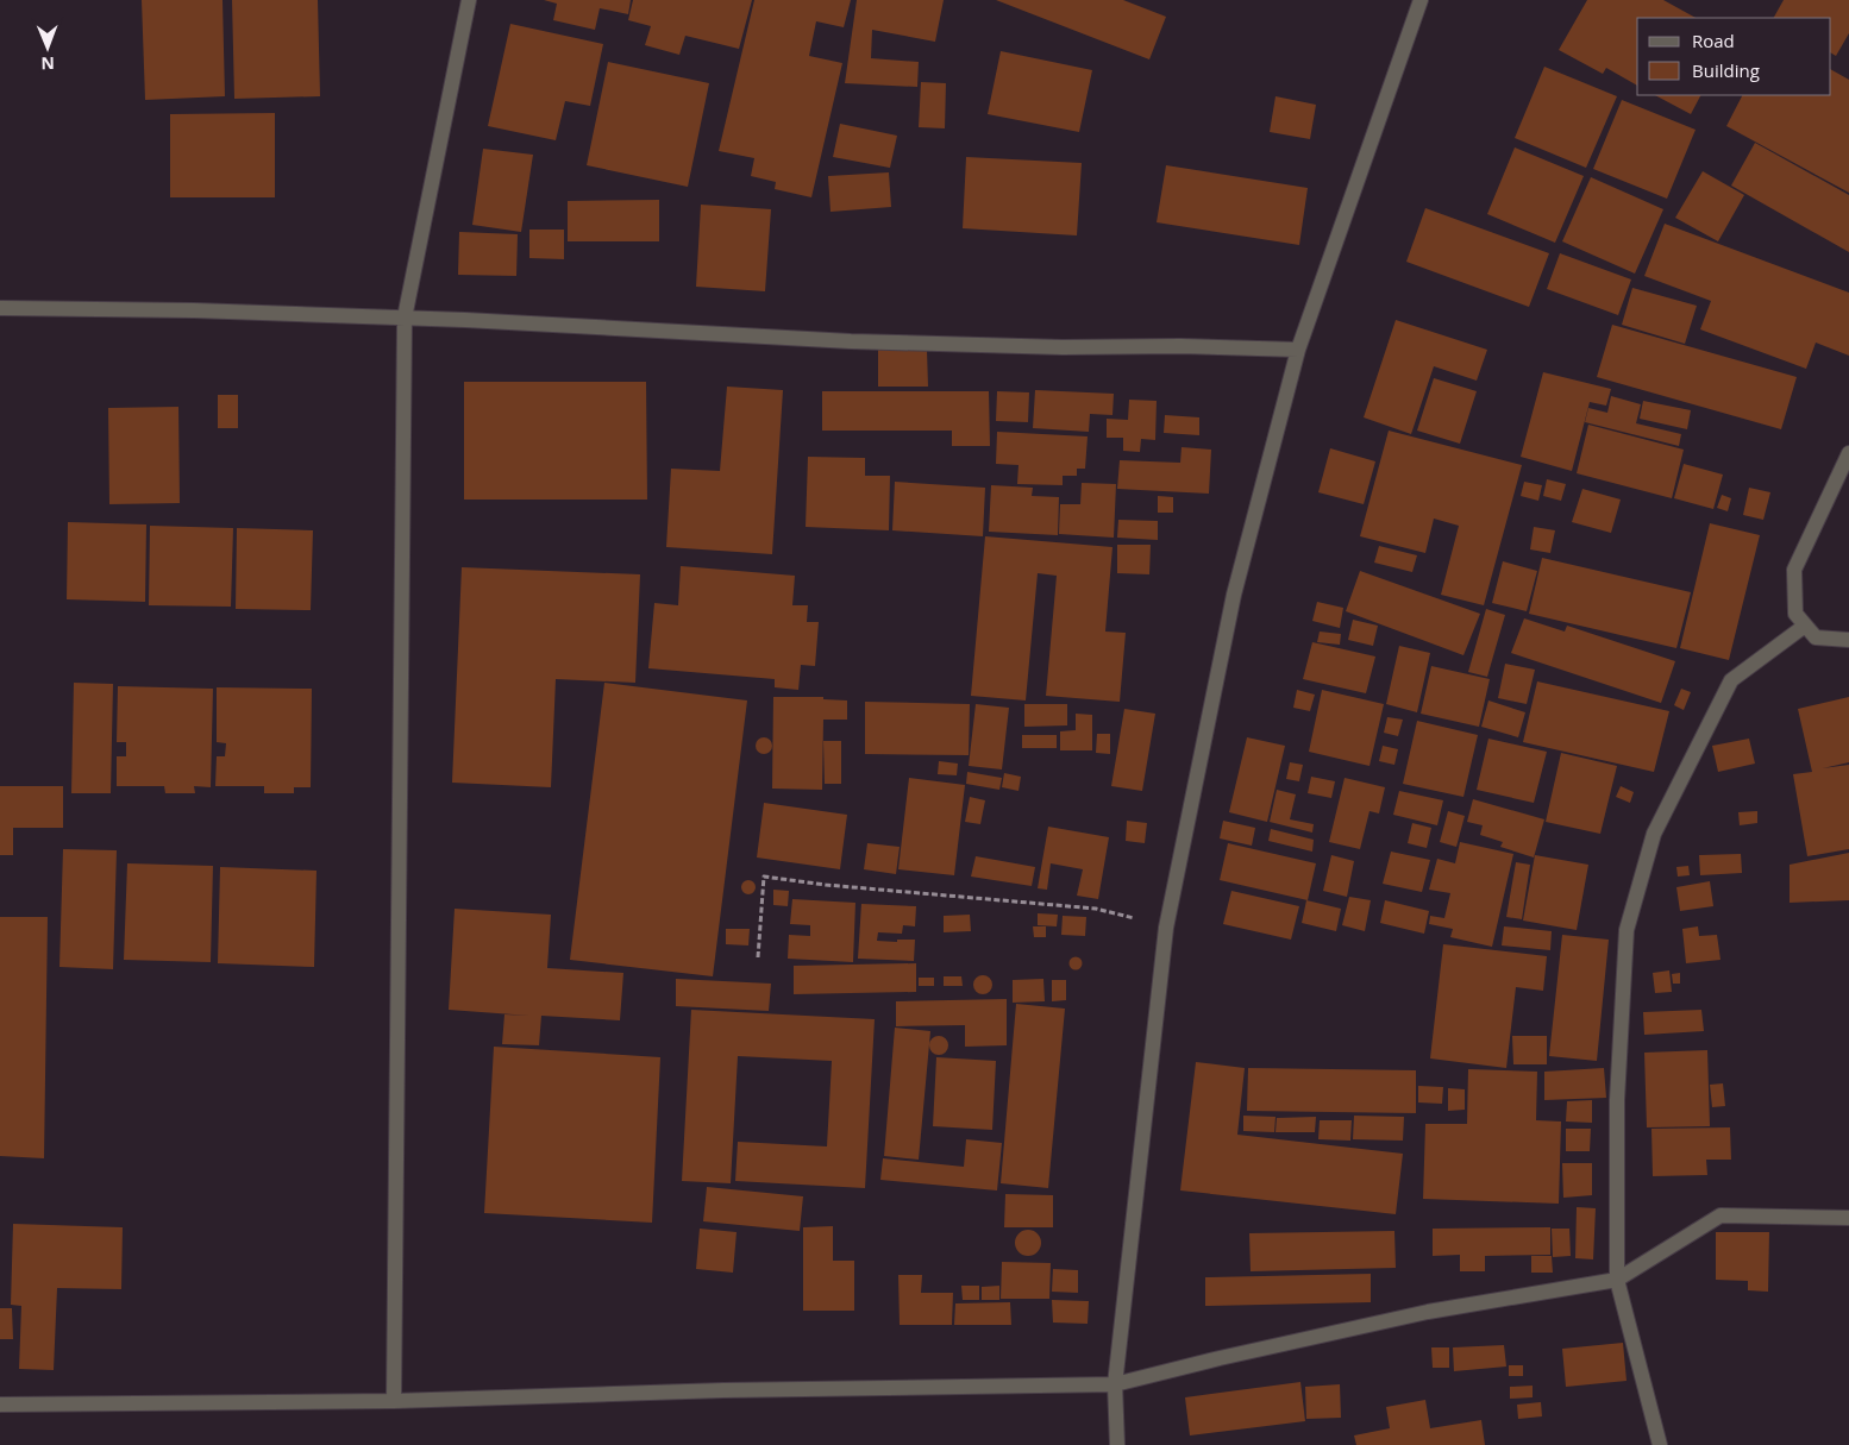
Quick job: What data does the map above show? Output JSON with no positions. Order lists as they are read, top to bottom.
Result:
{
  "legend": ["Road", "Building"],
  "north": "bottom"
}
